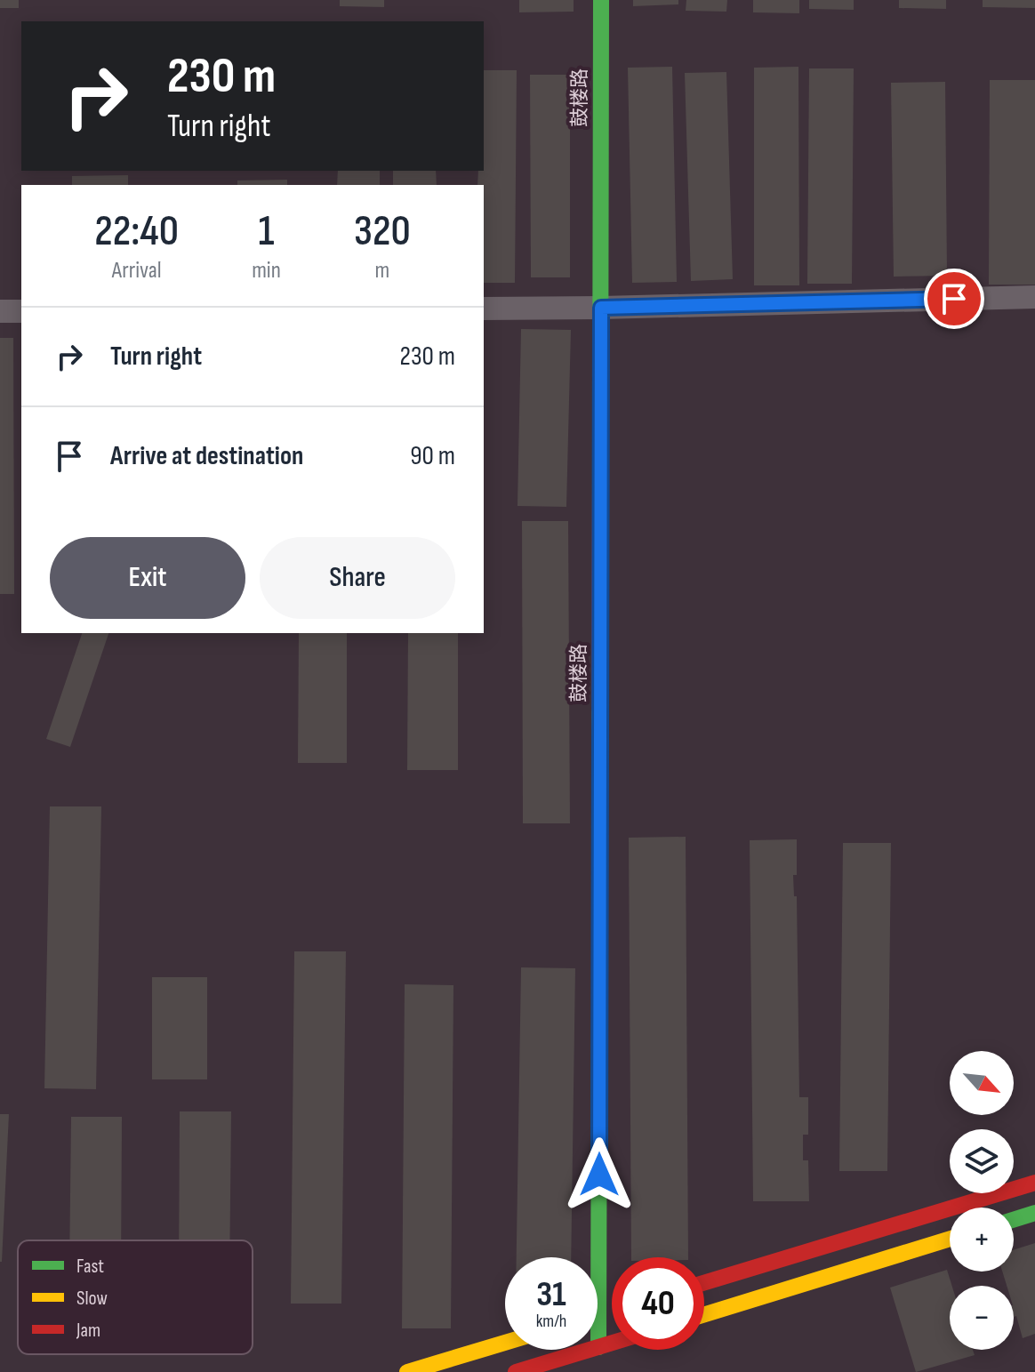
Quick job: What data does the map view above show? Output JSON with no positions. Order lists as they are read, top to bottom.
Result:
{
  "streets": {
    "street": ["鼓楼路"]
  },
  "legend": ["Fast", "Slow", "Jam"],
  "north": "bottom right",
  "page": {
    "turn": ["230 m", "Turn right"],
    "eta": [
      "22:40",
      "Arrival",
      "1",
      "min",
      "320",
      "m"
    ],
    "list": [
      {
        "name": "Turn right",
        "value": "230 m"
      },
      {
        "name": "Arrive at destination",
        "value": "90 m"
      }
    ],
    "buttons": ["Exit", "Share"],
    "map_buttons": ["+", "−"],
    "speed": "31 km/h",
    "limit": "40"
  }
}
